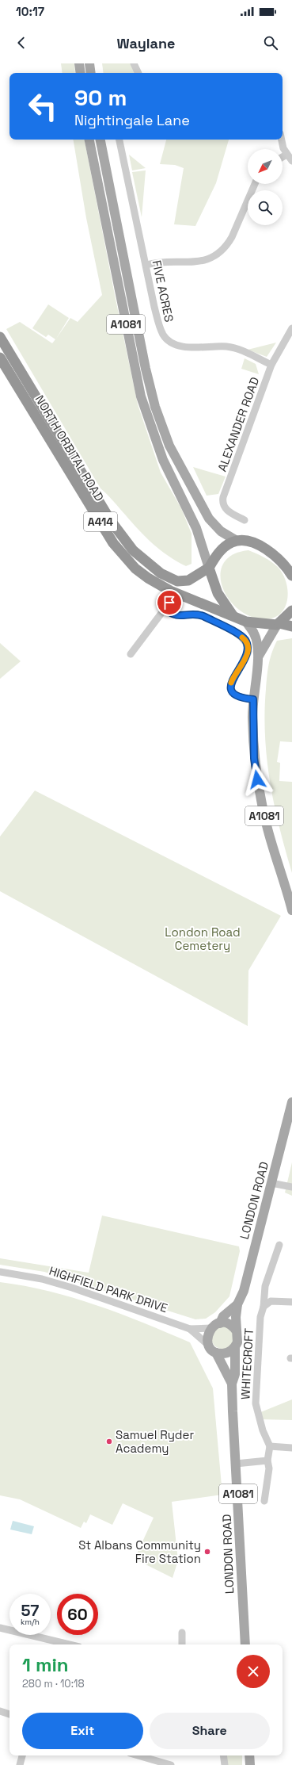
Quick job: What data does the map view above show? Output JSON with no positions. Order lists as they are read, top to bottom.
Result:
{
  "streets": {
    "highway": ["NORTH ORBITAL ROAD", "A414"],
    "main road": ["A1081", "LONDON ROAD"],
    "street": [
      "FIVE ACRES",
      "ALEXANDER ROAD",
      "HIGHFIELD PARK DRIVE",
      "WHITECROFT"
    ]
  },
  "crossings": [
    ["FIVE ACRES", "ALEXANDER ROAD"],
    ["A1081", "NORTH ORBITAL ROAD"],
    ["LONDON ROAD", "HIGHFIELD PARK DRIVE"]
  ],
  "parks": ["London Road Cemetery"],
  "places": ["Samuel Ryder Academy", "St Albans Community Fire Station"],
  "north": "bottom left",
  "page": {
    "status": "10:17",
    "header": "Waylane",
    "turn": ["90 m", "Nightingale Lane"],
    "speed": "57 km/h",
    "limit": "60",
    "heading": ["1 min", "280 m · 10:18"],
    "buttons": ["Exit", "Share"]
  }
}
